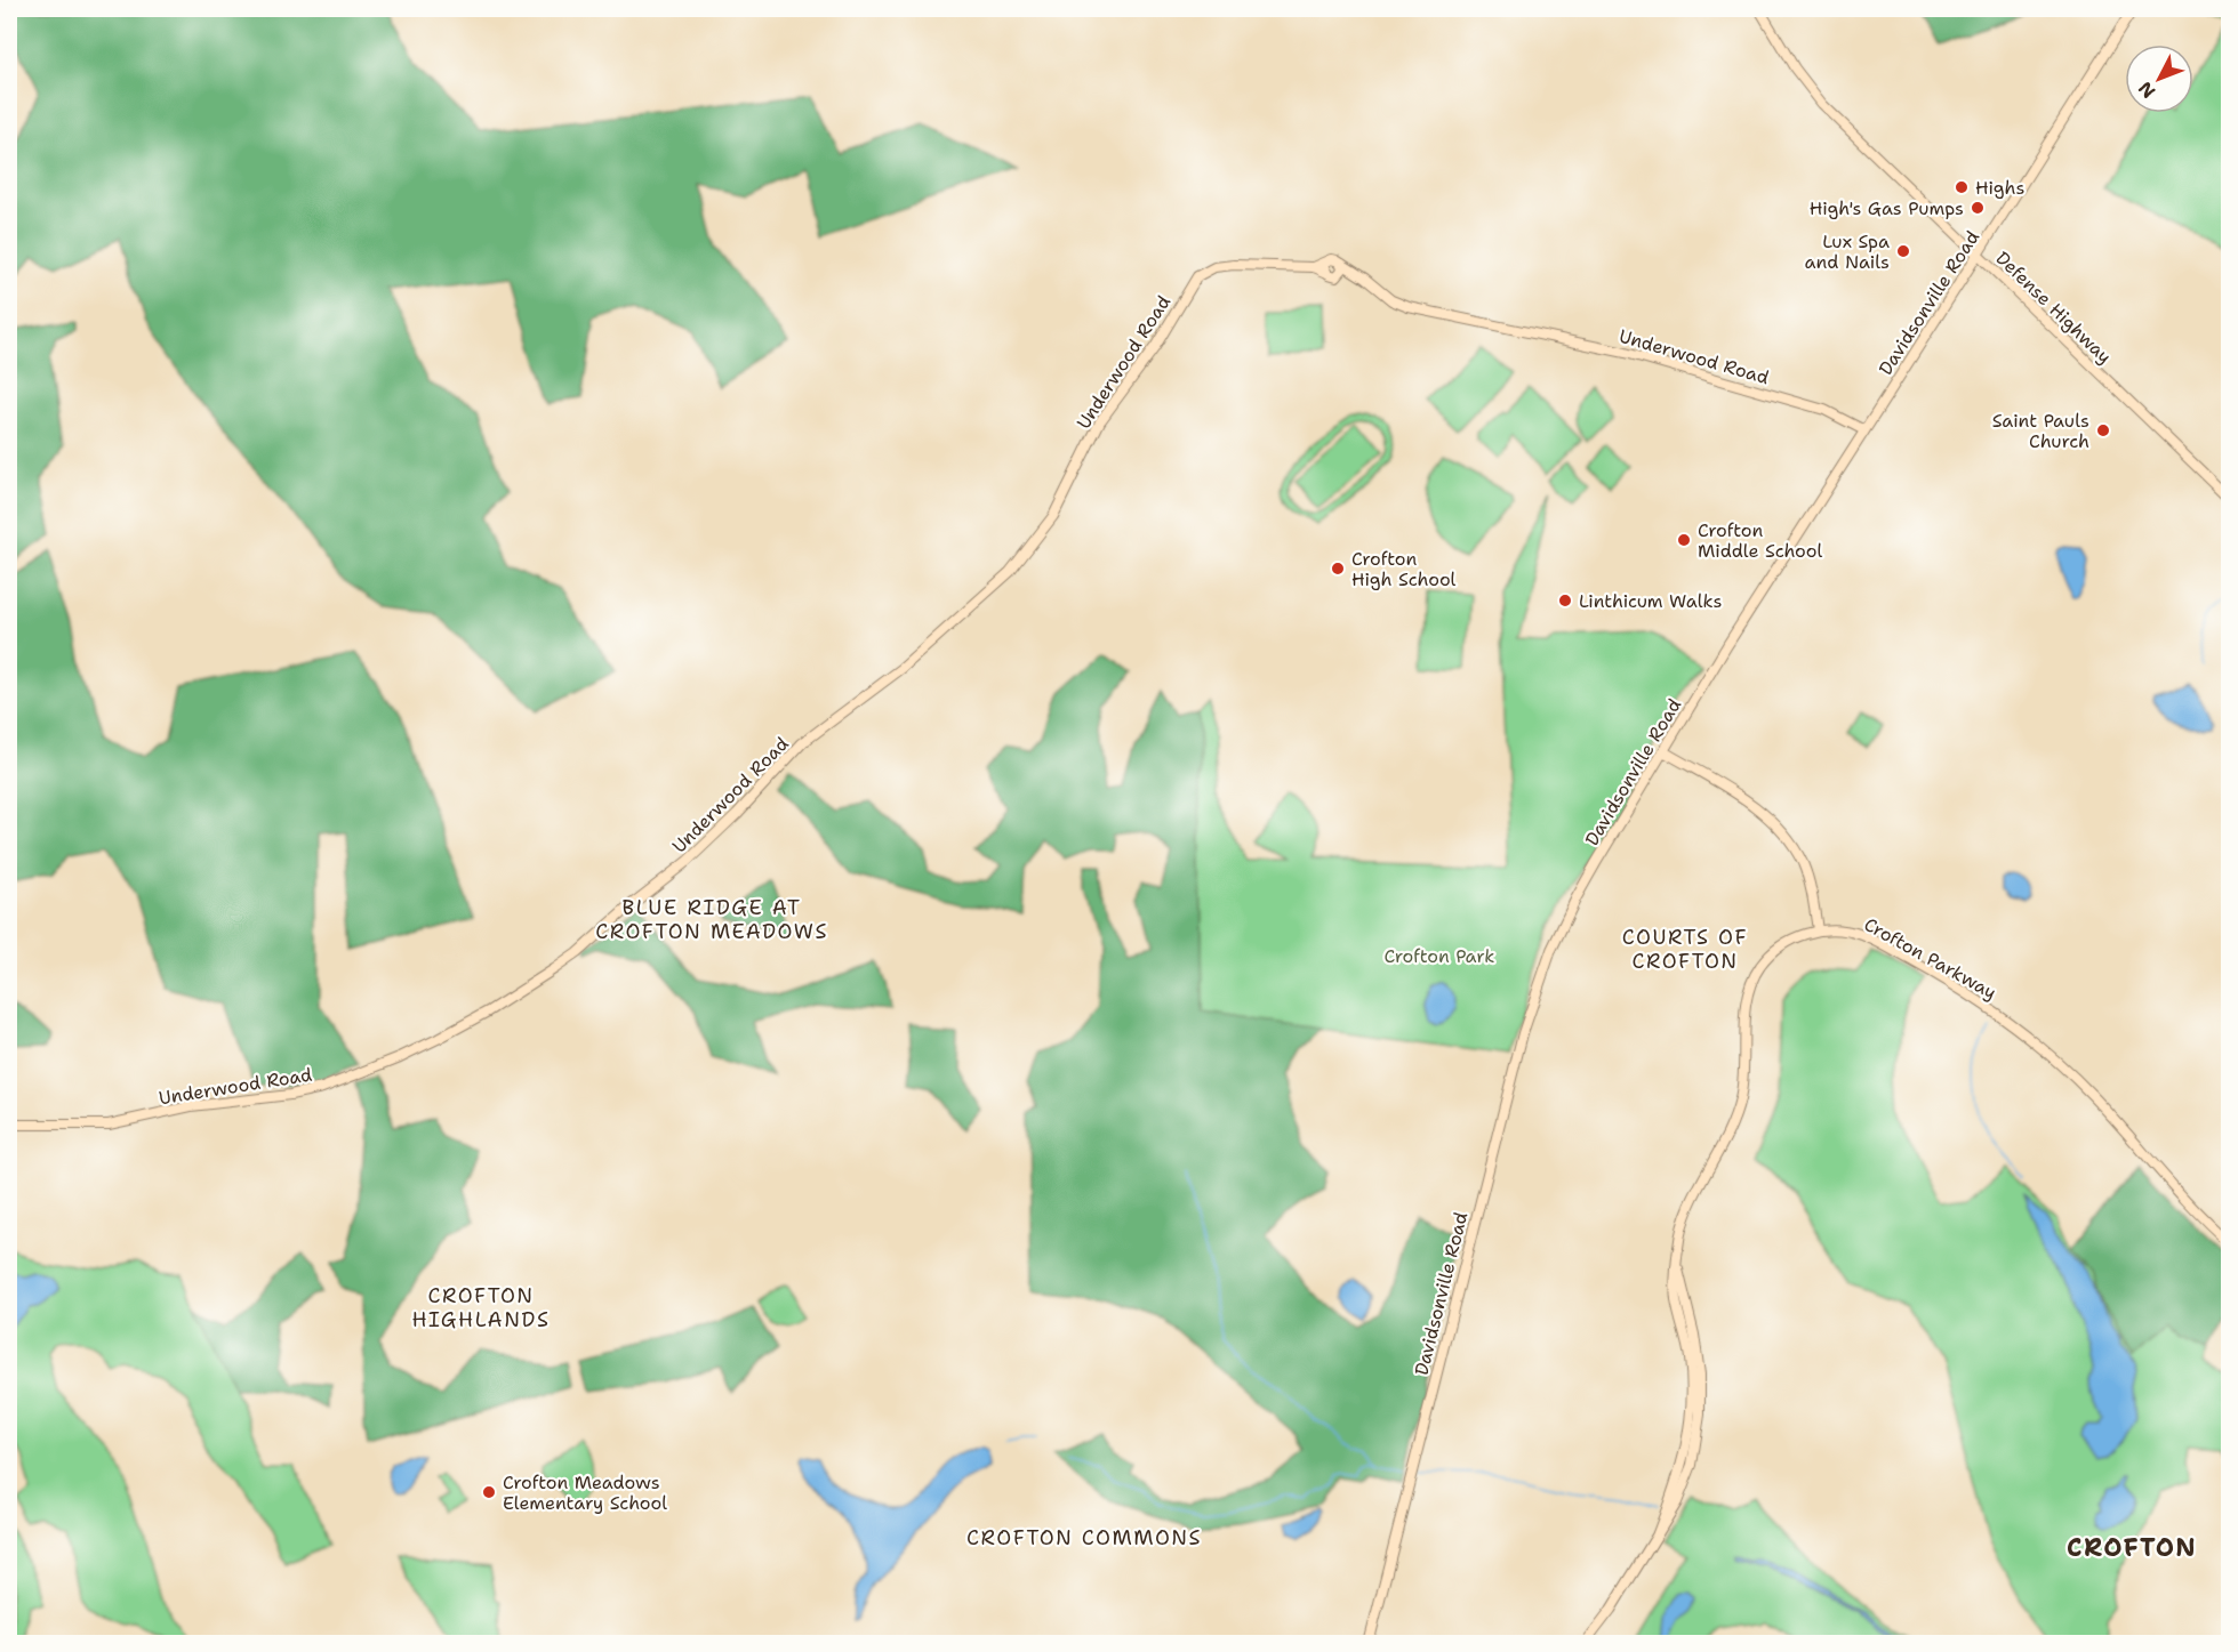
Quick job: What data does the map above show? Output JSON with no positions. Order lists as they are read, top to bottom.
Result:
{
  "streets": {
    "street": [
      "Davidsonville Road",
      "Defense Highway",
      "Underwood Road",
      "Crofton Parkway"
    ]
  },
  "crossings": [
    ["Davidsonville Road", "Defense Highway"],
    ["Davidsonville Road", "Underwood Road"]
  ],
  "districts": [
    "BLUE RIDGE AT CROFTON MEADOWS",
    "COURTS OF CROFTON",
    "CROFTON HIGHLANDS",
    "CROFTON COMMONS",
    "CROFTON"
  ],
  "parks": ["Crofton Park"],
  "places": [
    "Highs",
    "High's Gas Pumps",
    "Lux Spa and Nails",
    "Saint Pauls Church",
    "Crofton Middle School",
    "Crofton High School",
    "Linthicum Walks",
    "Crofton Meadows Elementary School"
  ],
  "north": "bottom left"
}
